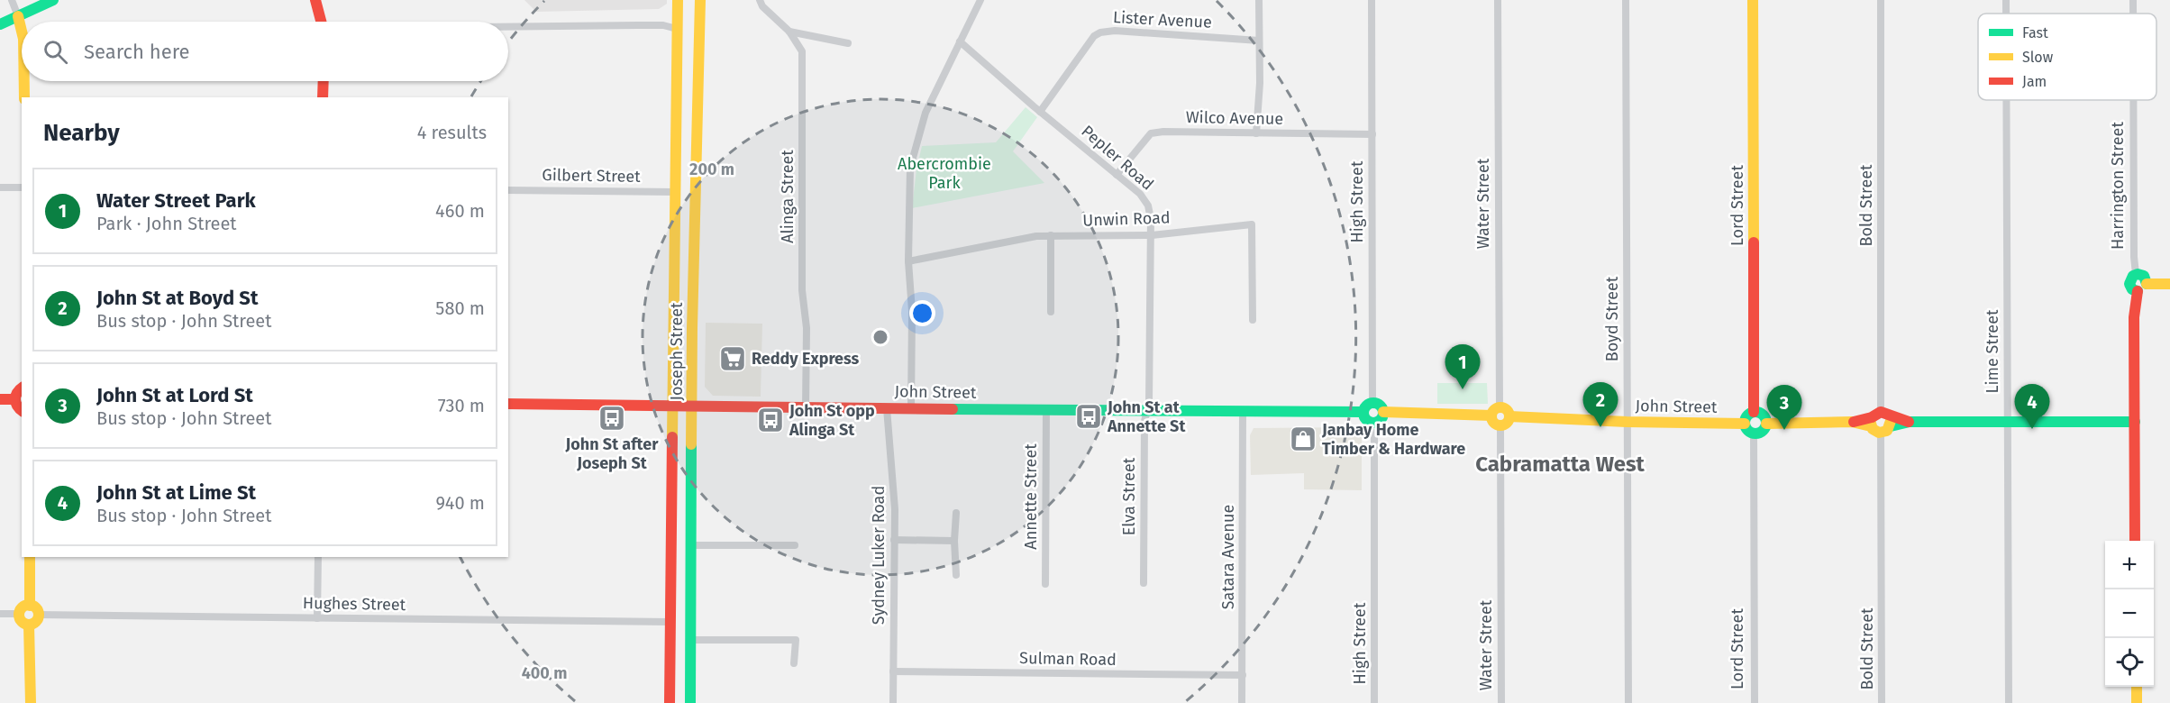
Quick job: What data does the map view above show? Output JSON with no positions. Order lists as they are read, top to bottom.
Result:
{
  "streets": {
    "main road": ["Lord Street", "Joseph Street", "John Street"],
    "street": [
      "Lister Avenue",
      "Wilco Avenue",
      "Pepler Road",
      "Gilbert Street",
      "Harrington Street",
      "Alinga Street",
      "High Street",
      "Water Street",
      "Bold Street",
      "Unwin Road",
      "Boyd Street",
      "Lime Street",
      "Annette Street",
      "Elva Street",
      "Sydney Luker Road",
      "Satara Avenue",
      "Hughes Street",
      "Sulman Road"
    ]
  },
  "crossings": [
    ["Lister Avenue", "Pepler Road"],
    ["Wilco Avenue", "Pepler Road"],
    ["Wilco Avenue", "High Street"],
    ["Pepler Road", "Unwin Road"],
    ["Pepler Road", "John Street"],
    ["Pepler Road", "Elva Street"],
    ["Gilbert Street", "Joseph Street"],
    ["Alinga Street", "John Street"],
    ["High Street", "John Street"],
    ["Water Street", "John Street"],
    ["Lord Street", "John Street"],
    ["Boyd Street", "John Street"],
    ["Joseph Street", "John Street"],
    ["Joseph Street", "Hughes Street"],
    ["John Street", "Annette Street"],
    ["John Street", "Elva Street"],
    ["John Street", "Sydney Luker Road"],
    ["John Street", "Satara Avenue"],
    ["Sydney Luker Road", "Sulman Road"],
    ["Satara Avenue", "Sulman Road"]
  ],
  "districts": ["Cabramatta West"],
  "parks": ["Abercrombie Park"],
  "places": {
    "supermarket": ["Reddy Express"],
    "bus stop": ["John St at Annette St", "John St after Joseph St", "John St opp Alinga St"],
    "shop": ["Janbay Home Timber & Hardware"]
  },
  "legend": ["Fast", "Slow", "Jam"],
  "page": {
    "search": "Search here",
    "heading": ["Nearby", "4 results"],
    "list": [
      {
        "mark": "1",
        "name": "Water Street Park",
        "note": "Park · John Street",
        "value": "460 m"
      },
      {
        "mark": "2",
        "name": "John St at Boyd St",
        "note": "Bus stop · John Street",
        "value": "580 m"
      },
      {
        "mark": "3",
        "name": "John St at Lord St",
        "note": "Bus stop · John Street",
        "value": "730 m"
      },
      {
        "mark": "4",
        "name": "John St at Lime St",
        "note": "Bus stop · John Street",
        "value": "940 m"
      }
    ],
    "pins": [
      "1",
      "2",
      "4",
      "3"
    ],
    "map_buttons": ["+", "−"]
  },
  "rings": ["200 m", "400 m"]
}
